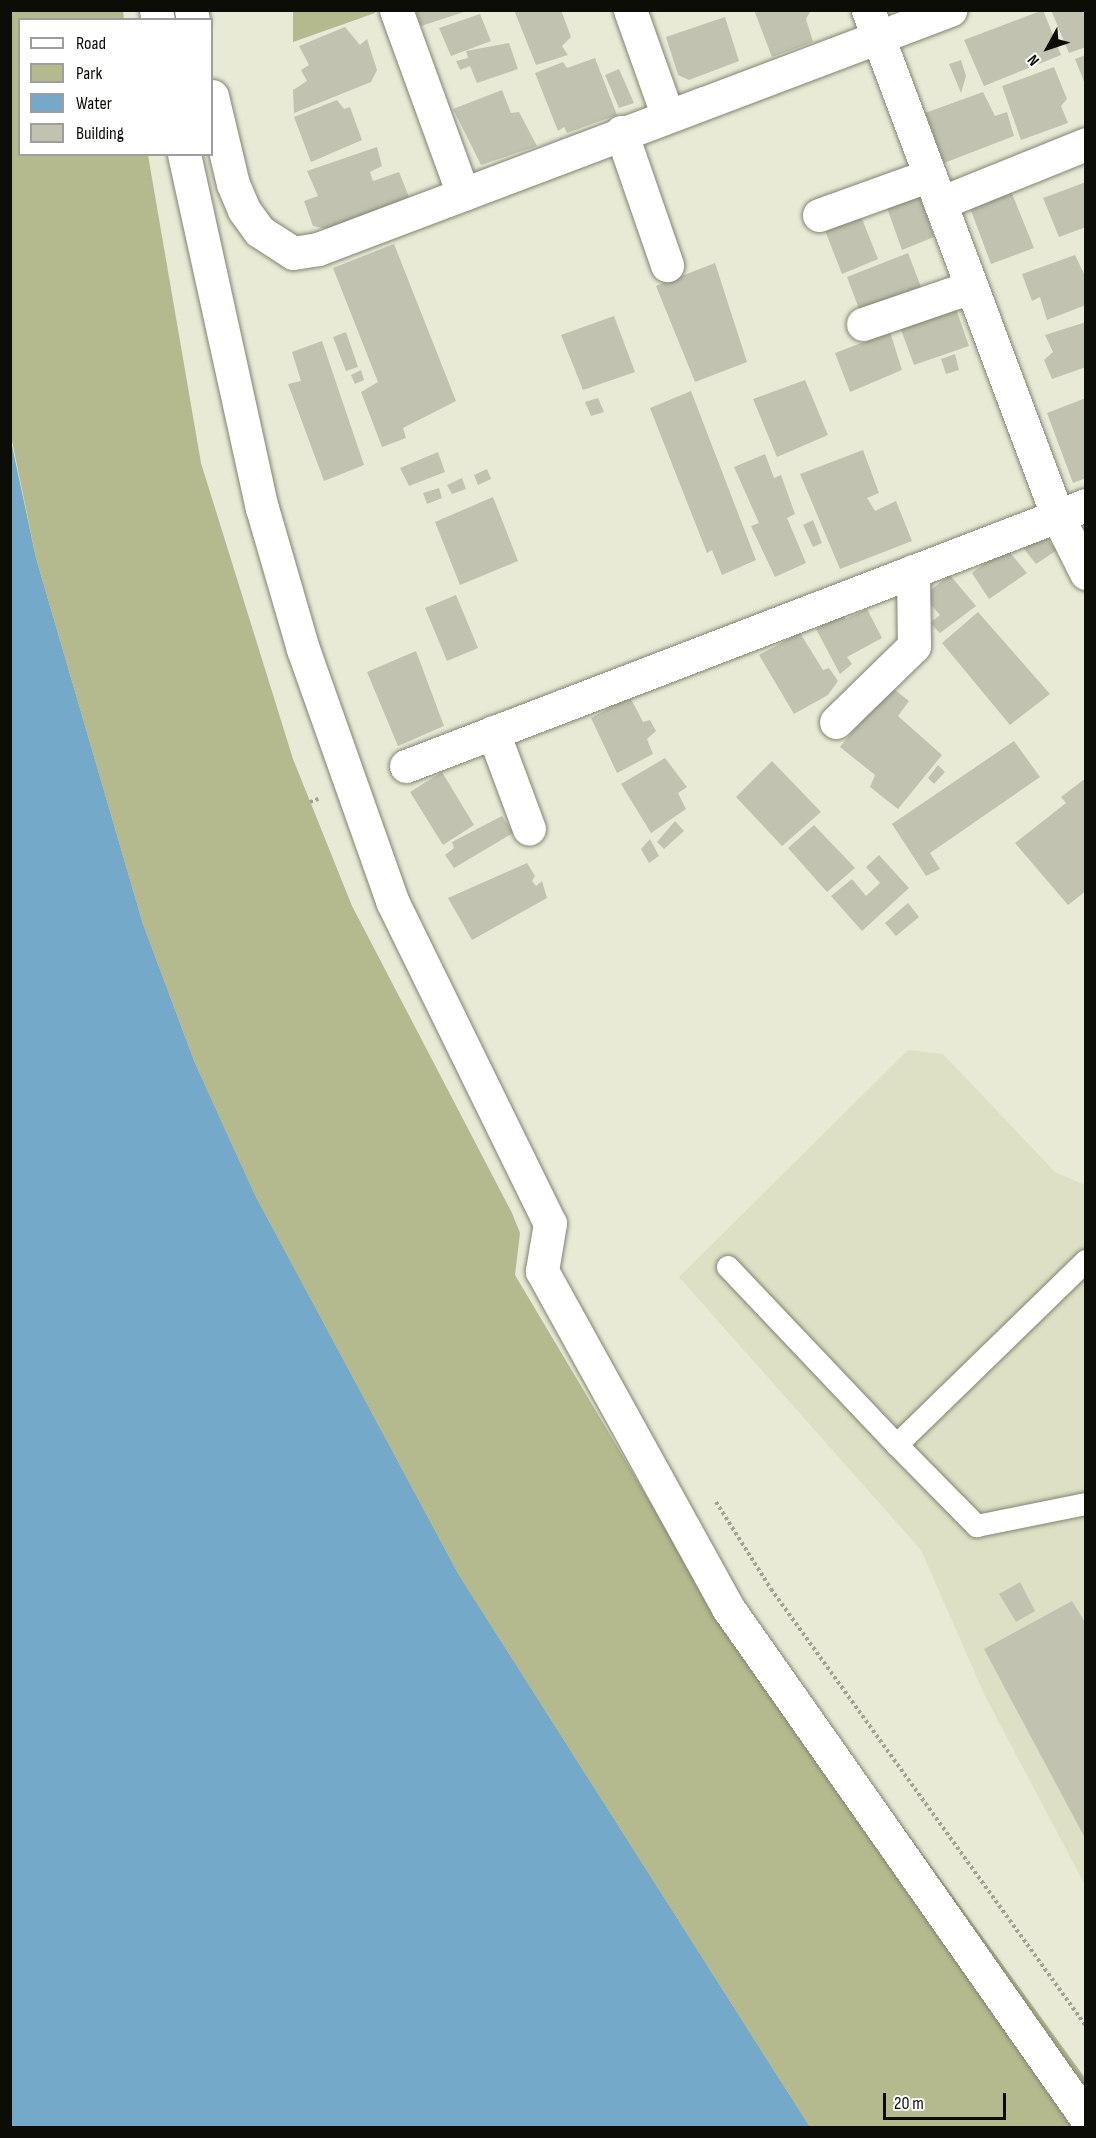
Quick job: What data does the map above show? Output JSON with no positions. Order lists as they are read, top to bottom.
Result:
{
  "legend": [
    "Road",
    "Park",
    "Water",
    "Building"
  ],
  "scale_bar": "20 m",
  "north": "bottom left"
}
